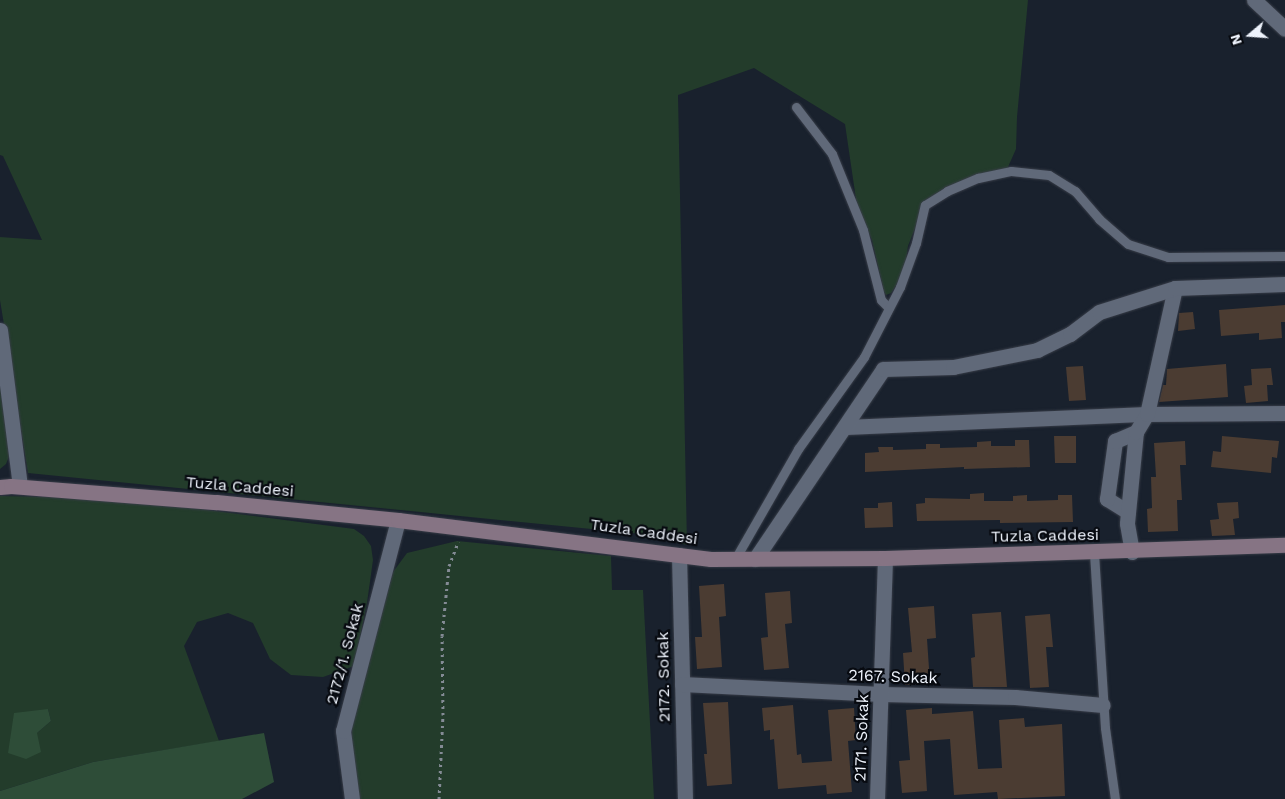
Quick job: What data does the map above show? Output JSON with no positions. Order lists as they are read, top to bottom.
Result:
{
  "streets": {
    "main road": ["Tuzla Caddesi"],
    "street": [
      "2172/1. Sokak",
      "2172. Sokak",
      "2167. Sokak",
      "2171. Sokak"
    ]
  },
  "crossings": [
    ["Tuzla Caddesi", "2172/1. Sokak"],
    ["Tuzla Caddesi", "2172. Sokak"],
    ["Tuzla Caddesi", "2171. Sokak"],
    ["2172. Sokak", "2167. Sokak"],
    ["2167. Sokak", "2171. Sokak"]
  ],
  "north": "left"
}
